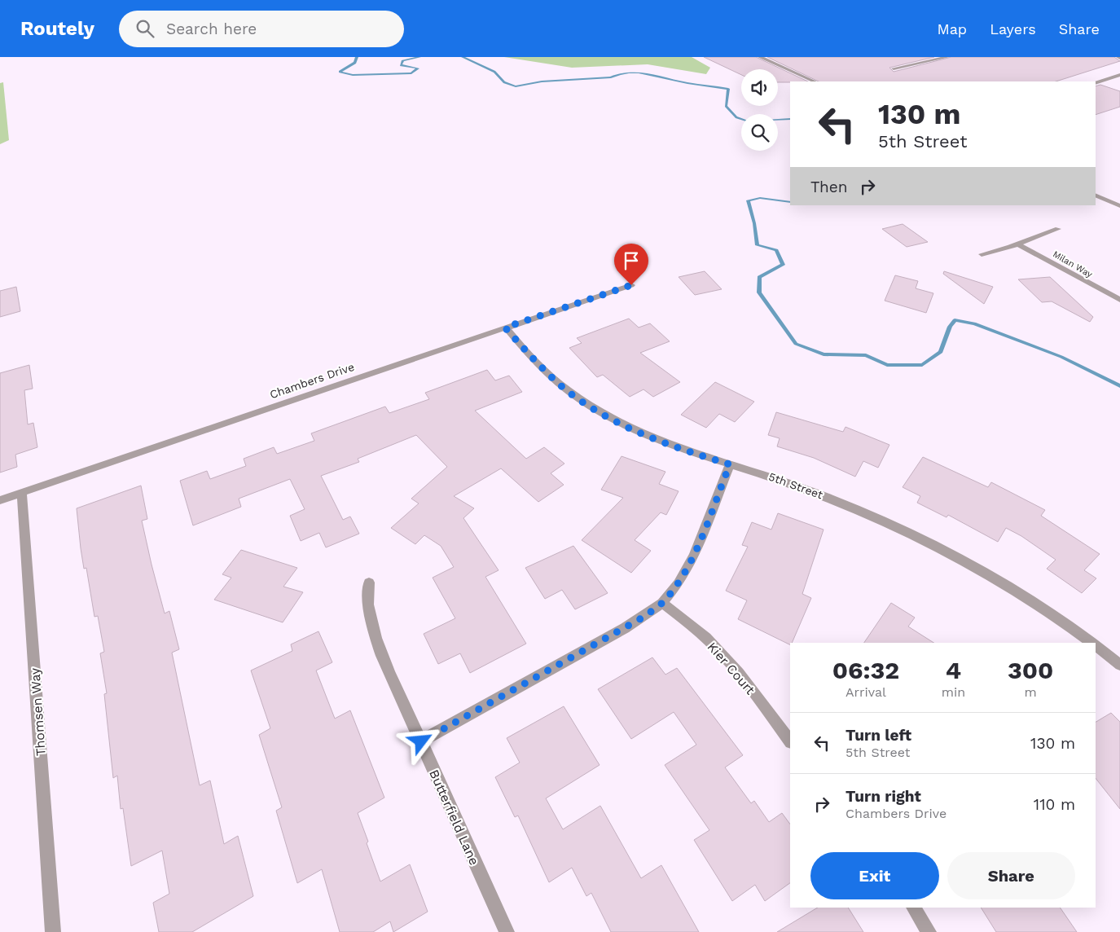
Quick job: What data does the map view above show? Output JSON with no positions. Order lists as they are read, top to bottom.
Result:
{
  "streets": {
    "street": [
      "Milan Way",
      "Chambers Drive",
      "5th Street",
      "Kier Court",
      "Thomsen Way",
      "Butterfield Lane"
    ]
  },
  "crossings": [
    ["Chambers Drive", "5th Street"],
    ["Chambers Drive", "Thomsen Way"]
  ],
  "page": {
    "header": "Routely",
    "search": "Search here",
    "nav": ["Map", "Layers", "Share"],
    "turn": ["130 m", "5th Street"],
    "then": "Then",
    "eta": [
      "06:32",
      "Arrival",
      "4",
      "min",
      "300",
      "m"
    ],
    "list": [
      {
        "name": "Turn left",
        "note": "5th Street",
        "value": "130 m"
      },
      {
        "name": "Turn right",
        "note": "Chambers Drive",
        "value": "110 m"
      }
    ],
    "buttons": ["Exit", "Share"]
  }
}
